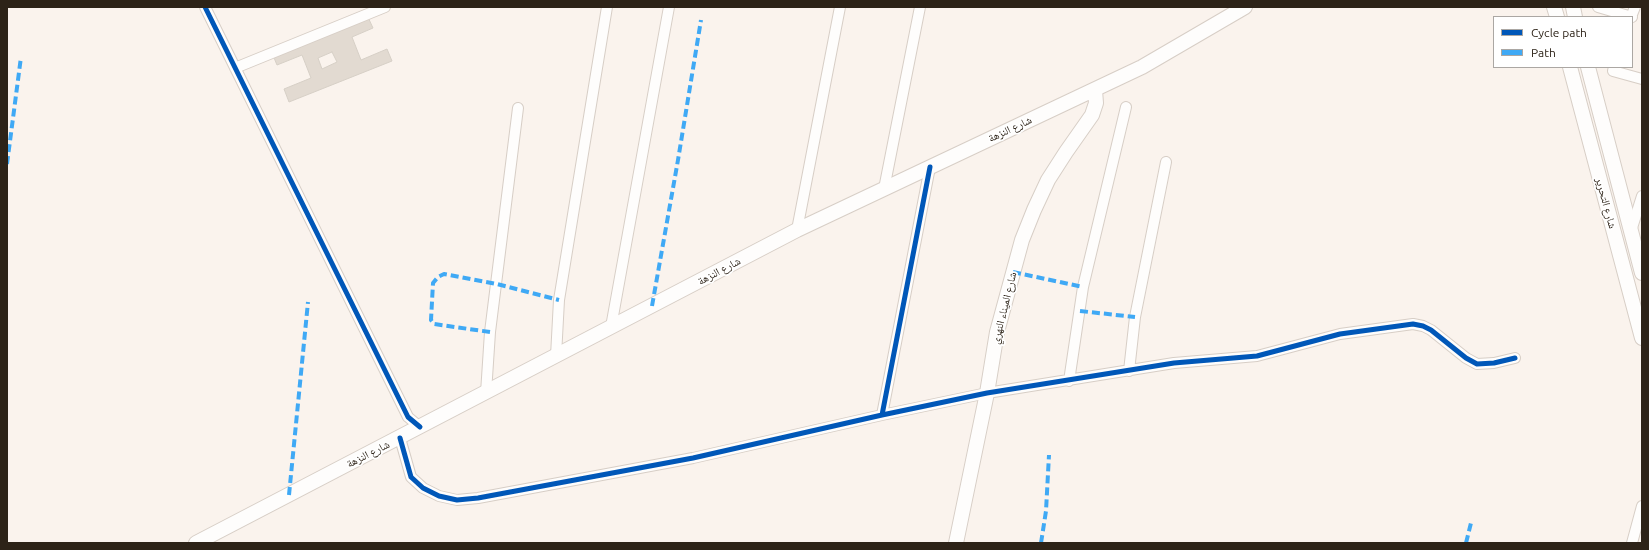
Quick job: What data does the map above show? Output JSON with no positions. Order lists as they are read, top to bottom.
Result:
{
  "streets": {
    "main road": ["شارع النزهة", "شارع التحرير", "شارع الميناء النهري"]
  },
  "crossings": [
    ["شارع النزهة", "شارع الميناء النهري"]
  ],
  "legend": ["Cycle path", "Path"]
}
